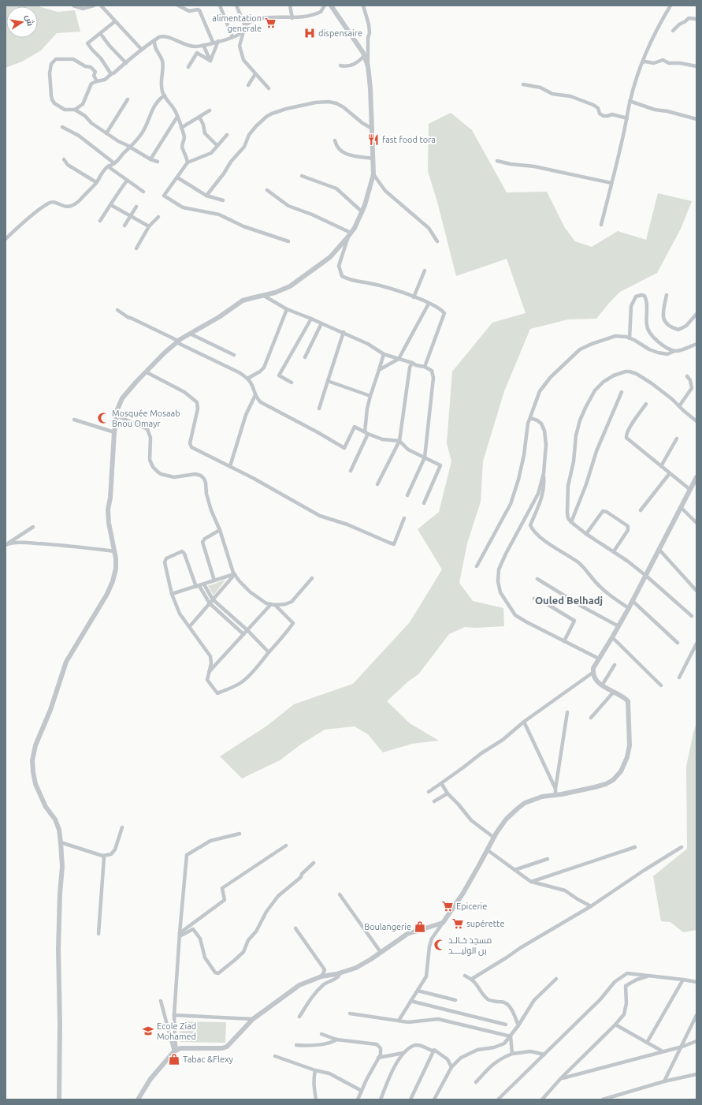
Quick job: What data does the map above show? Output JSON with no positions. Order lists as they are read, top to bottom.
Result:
{
  "districts": ["Ouled Belhadj"],
  "places": {
    "supermarket": ["alimentation generale", "Epicerie", "supérette"],
    "hospital": ["dispensaire"],
    "restaurant": ["fast food tora"],
    "mosque": ["Mosquée Mosaab Bnou Omayr", "مسجد خـالـد بن الوليــــد"],
    "shop": ["Boulangerie", "Tabac &Flexy"],
    "school or university": ["Ecole Ziad Mohamed"]
  },
  "north": "right"
}
